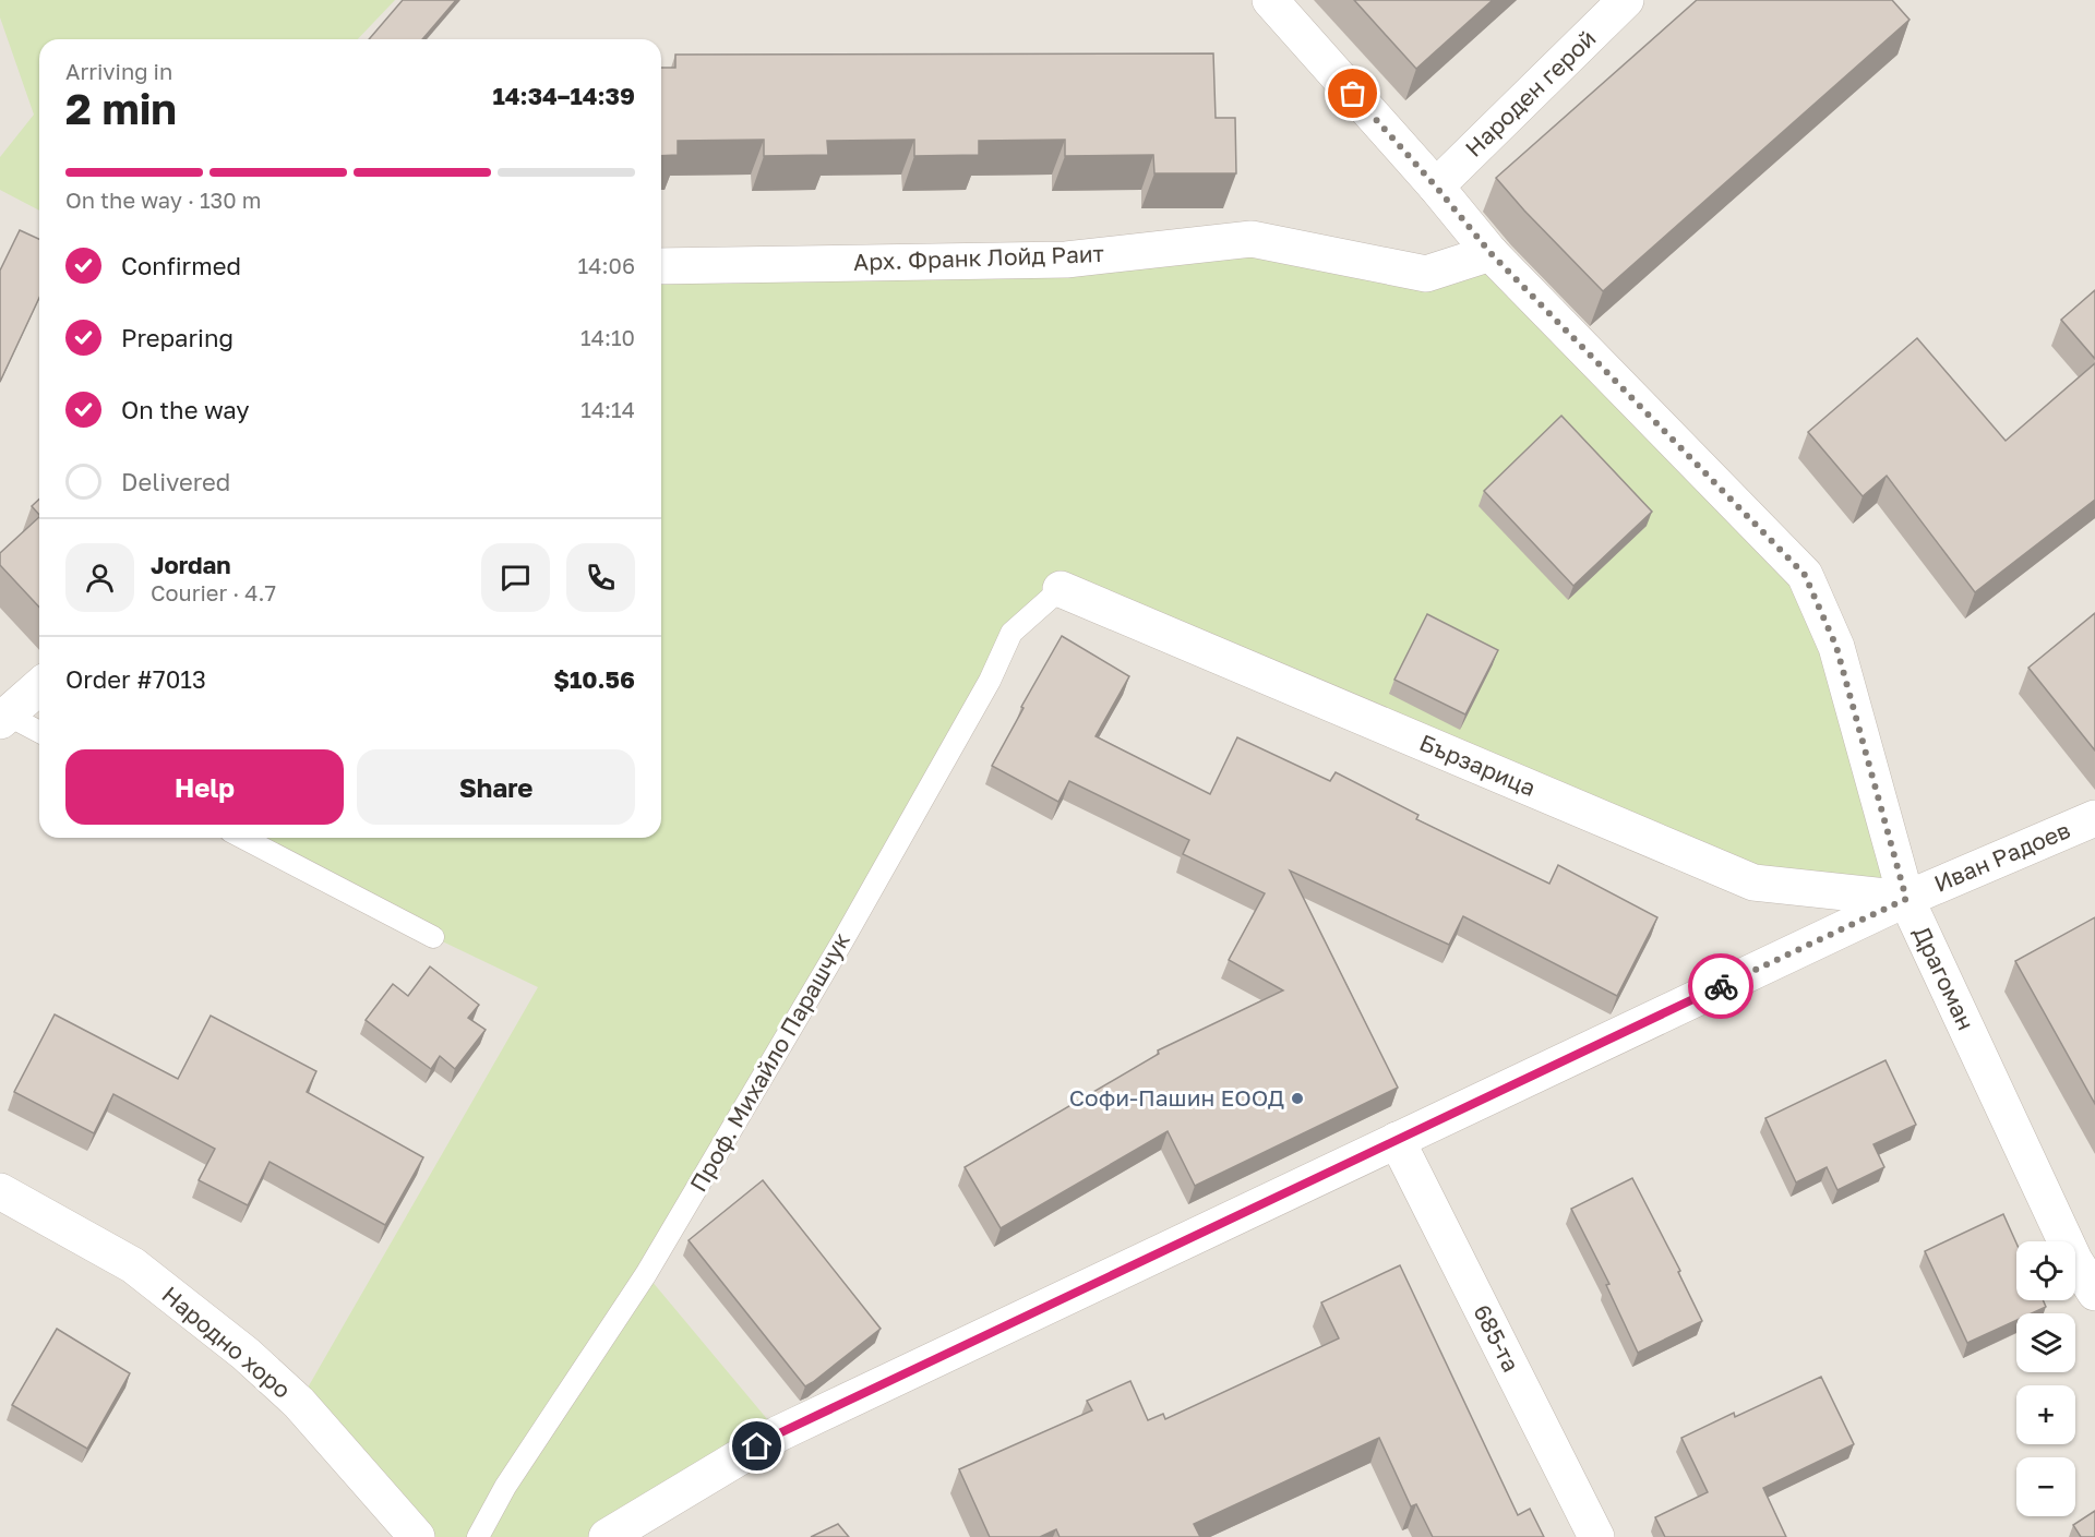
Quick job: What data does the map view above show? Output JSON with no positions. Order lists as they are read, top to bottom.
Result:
{
  "streets": {
    "street": [
      "Народен герой",
      "Арх. Франк Лойд Раит",
      "Бързарица",
      "Иван Радоев",
      "Драгоман",
      "685-та",
      "Народно хоро"
    ],
    "lane": ["Проф. Михайло Парашчук"]
  },
  "crossings": [
    ["Народен герой", "Драгоман"],
    ["Арх. Франк Лойд Раит", "Драгоман"],
    ["Бързарица", "Иван Радоев"],
    ["Бързарица", "Драгоман"],
    ["Бързарица", "Проф. Михайло Парашчук"],
    ["Иван Радоев", "Драгоман"],
    ["Иван Радоев", "685-та"]
  ],
  "places": ["Софи-Пашин ЕООД"],
  "page": {
    "heading": ["2 min", "Arriving in", "14:34–14:39"],
    "panel": [
      "Jordan",
      "Courier · 4.7",
      "Order #7013",
      "$10.56"
    ],
    "bar": "On the way · 130 m",
    "list": [
      ["Confirmed", "14:06"],
      ["Preparing", "14:10"],
      ["On the way", "14:14"],
      "Delivered"
    ],
    "buttons": ["Help", "Share"],
    "map_buttons": ["+", "−"]
  }
}
